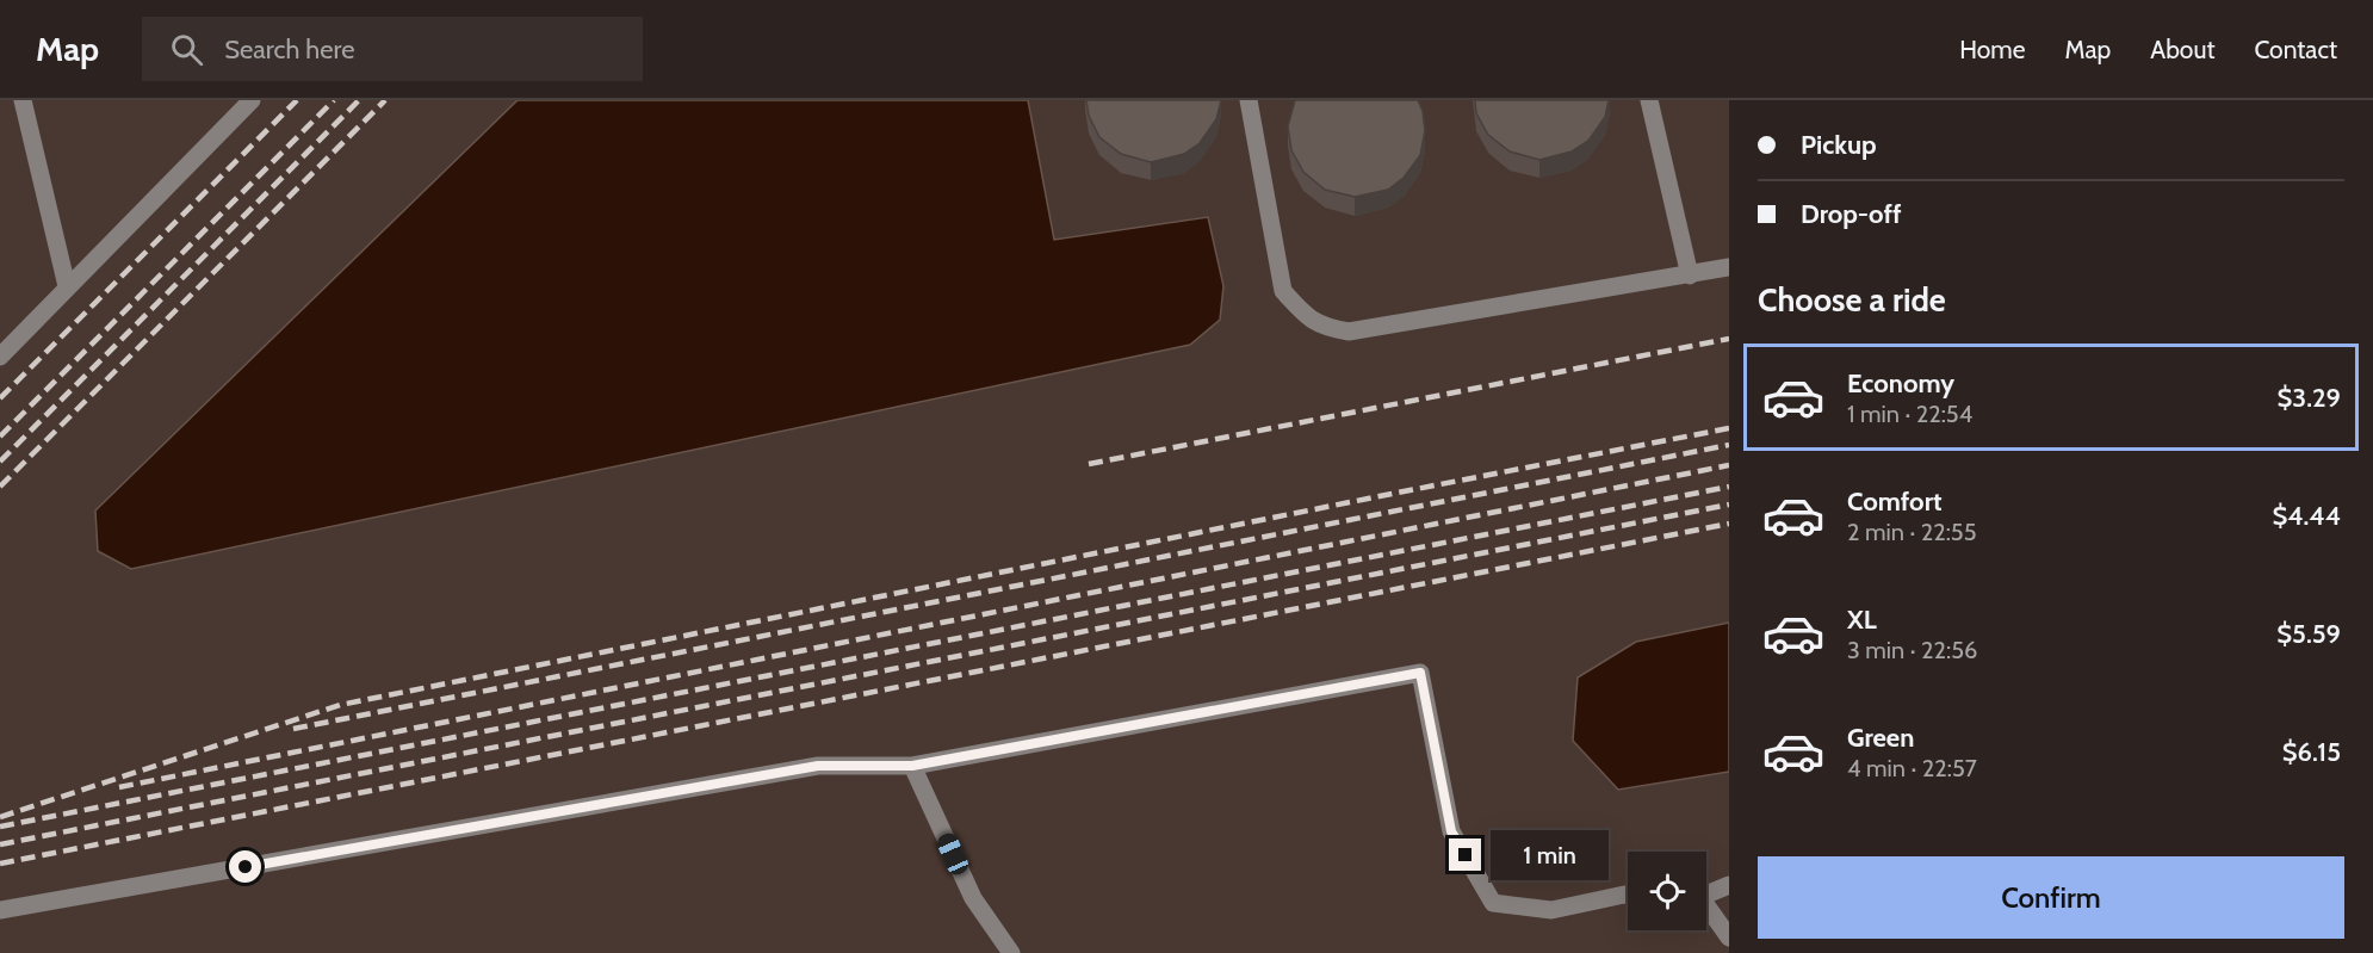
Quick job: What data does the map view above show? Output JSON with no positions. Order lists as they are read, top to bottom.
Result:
{
  "page": {
    "header": "Map",
    "search": "Search here",
    "nav": [
      "Home",
      "Map",
      "About",
      "Contact"
    ],
    "banner": ["Pickup", "Drop-off"],
    "heading": "Choose a ride",
    "list": [
      {
        "name": "Economy",
        "note": "1 min · 22:54",
        "value": "$3.29"
      },
      {
        "name": "Comfort",
        "note": "2 min · 22:55",
        "value": "$4.44"
      },
      {
        "name": "XL",
        "note": "3 min · 22:56",
        "value": "$5.59"
      },
      {
        "name": "Green",
        "note": "4 min · 22:57",
        "value": "$6.15"
      }
    ],
    "bubble": "1 min",
    "buttons": "Confirm"
  }
}
